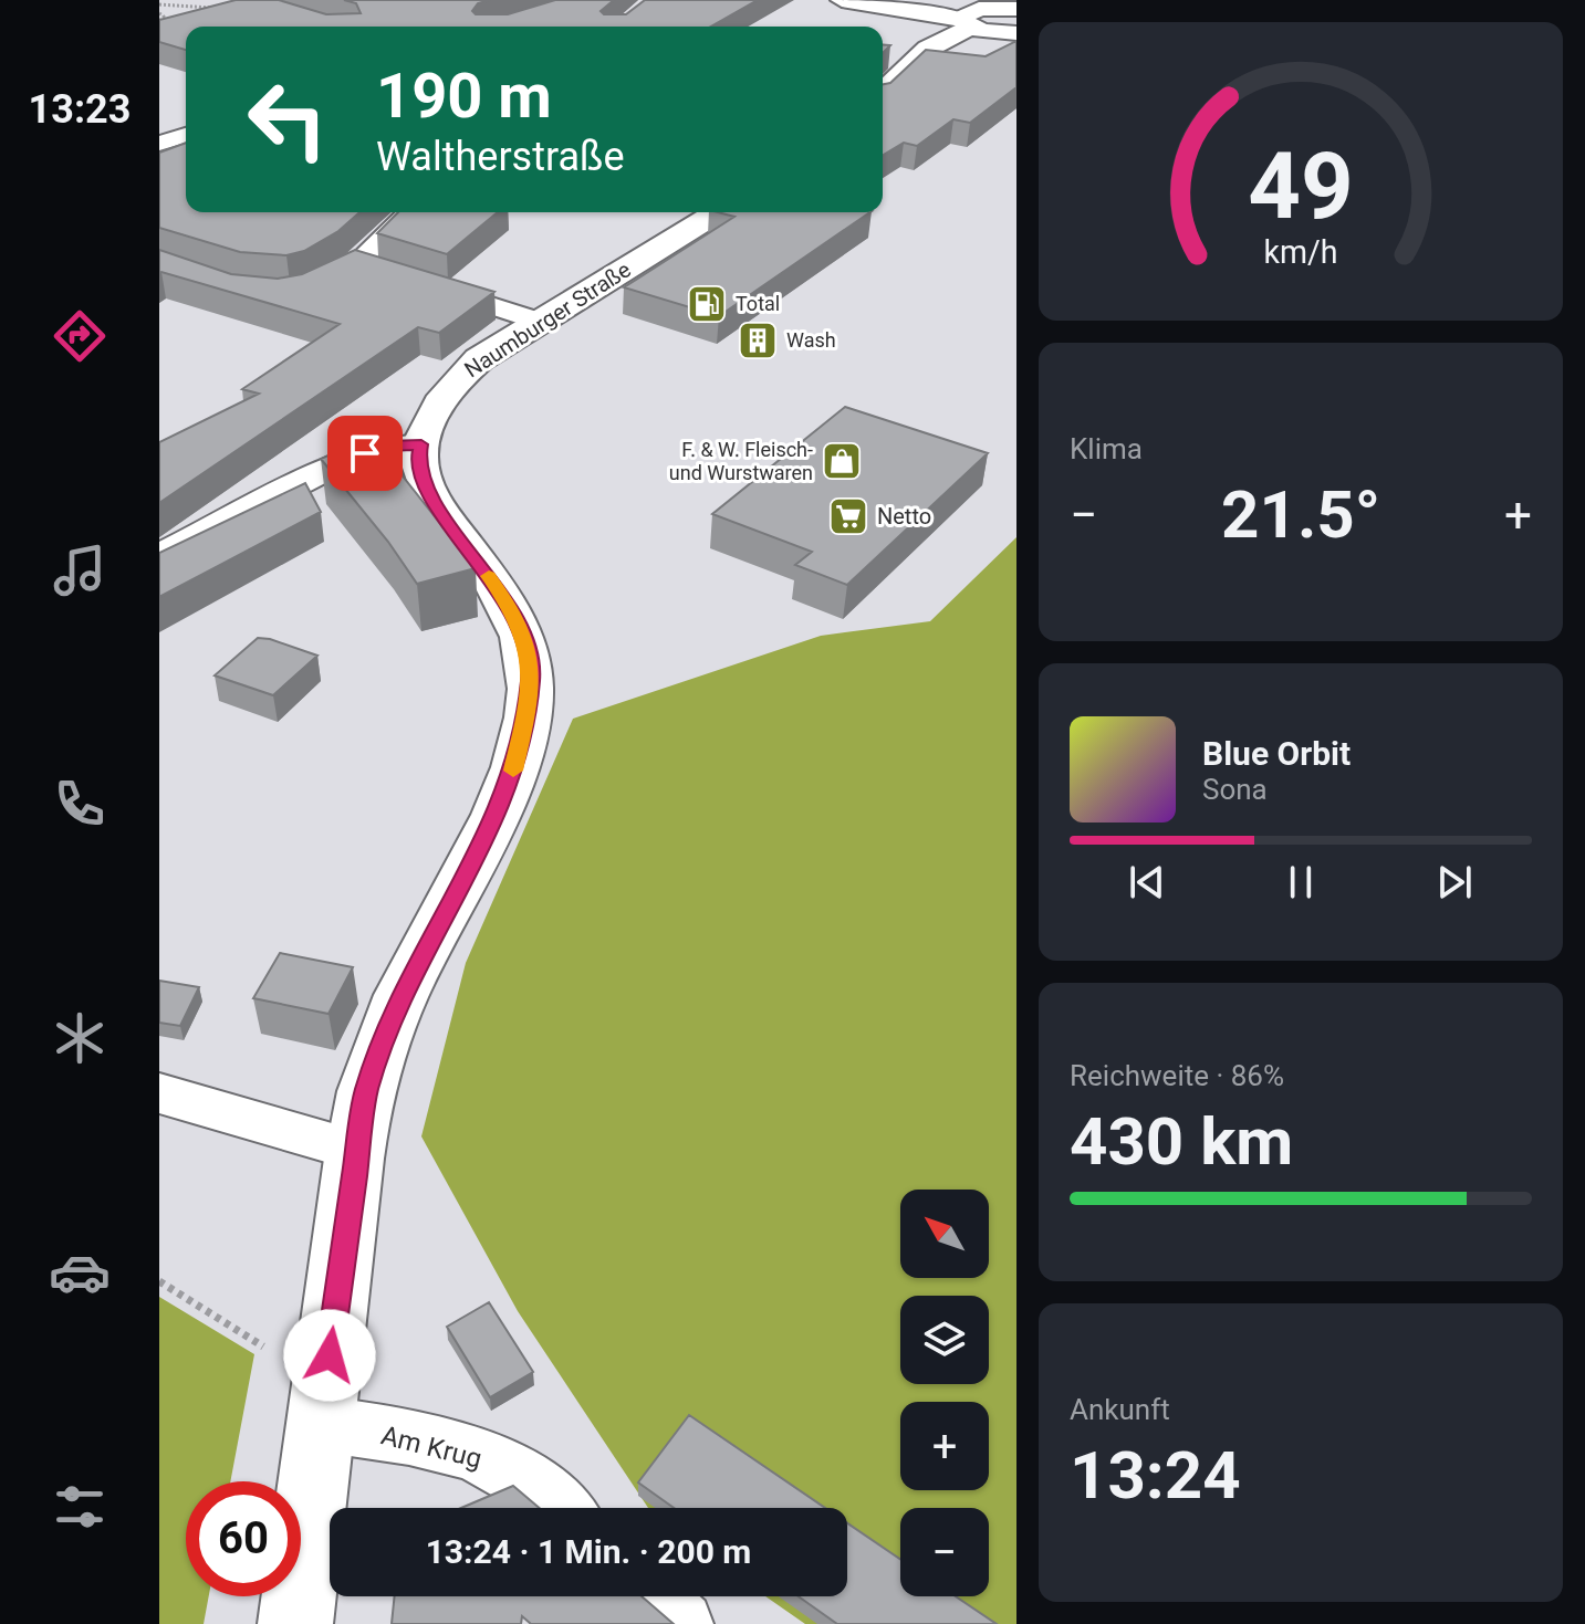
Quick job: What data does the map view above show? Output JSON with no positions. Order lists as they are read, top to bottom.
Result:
{
  "streets": {
    "main road": ["Naumburger Straße"],
    "street": ["Am Krug"]
  },
  "places": {
    "fuel station": ["Total"],
    "building": ["Wash"],
    "shop": ["F. & W. Fleisch- und Wurstwaren"],
    "supermarket": ["Netto"]
  },
  "north": "top left",
  "page": {
    "tabs": "13:23",
    "turn": ["190 m", "Waltherstraße"],
    "tile": [
      "Klima",
      ["Reichweite · 86%", "430 km"],
      ["Ankunft", "13:24"]
    ],
    "heat": ["−", "21.5°", "+"],
    "song": ["Blue Orbit", "Sona"],
    "map_buttons": ["+", "−"],
    "limit": "60",
    "trip": "13:24 · 1 Min. · 200 m",
    "gauge": ["49", "km/h"]
  }
}
